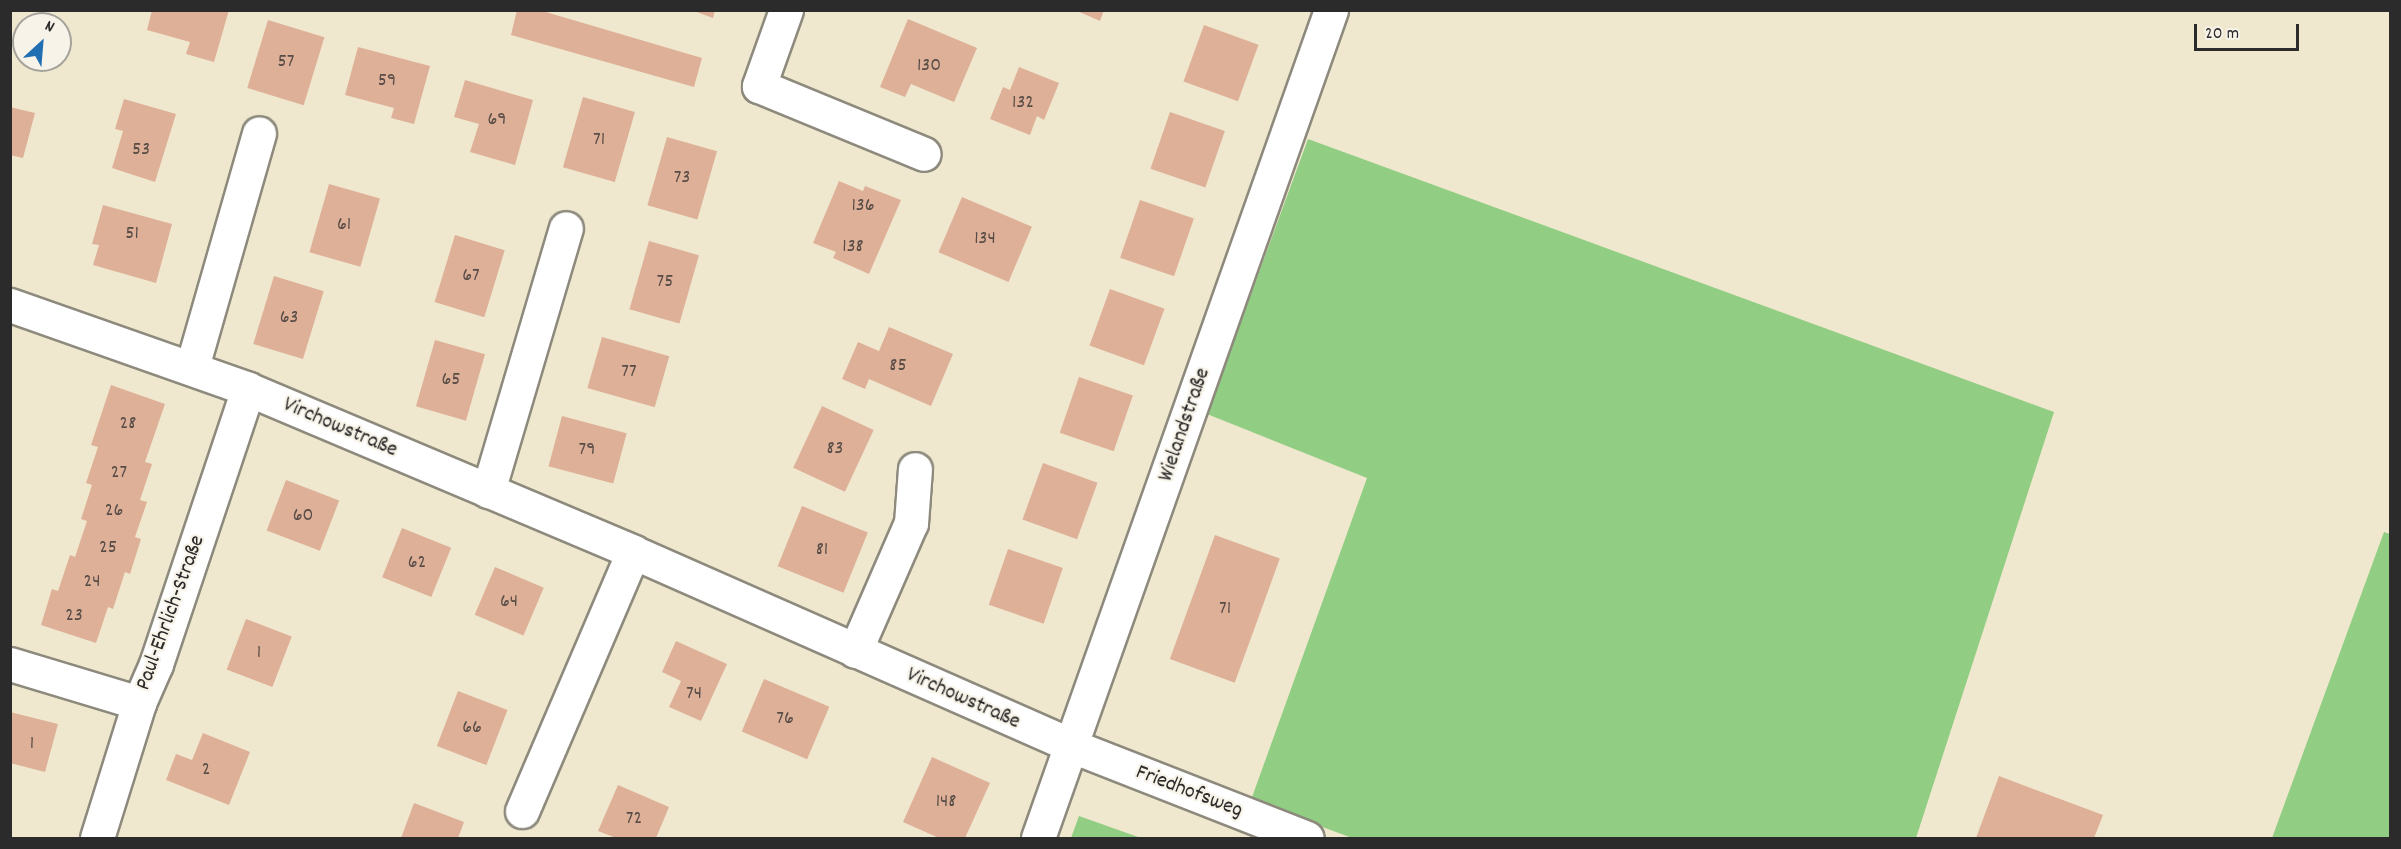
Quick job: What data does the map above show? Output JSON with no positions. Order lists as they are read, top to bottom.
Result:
{
  "streets": {
    "street": [
      "Wielandstraße",
      "Virchowstraße",
      "Paul-Ehrlich-Straße",
      "Friedhofsweg"
    ]
  },
  "crossings": [
    ["Wielandstraße", "Virchowstraße"],
    ["Wielandstraße", "Friedhofsweg"],
    ["Virchowstraße", "Paul-Ehrlich-Straße"],
    ["Virchowstraße", "Friedhofsweg"]
  ],
  "house_numbers": [
    "57",
    "130",
    "59",
    "132",
    "69",
    "71",
    "53",
    "73",
    "136",
    "61",
    "51",
    "134",
    "138",
    "67",
    "75",
    "63",
    "85",
    "77",
    "65",
    "28",
    "83",
    "79",
    "27",
    "26",
    "60",
    "25",
    "81",
    "62",
    "24",
    "64",
    "71",
    "23",
    "1",
    "74",
    "76",
    "66",
    "1",
    "2",
    "148",
    "72"
  ],
  "scale_bar": "20 m",
  "north": "top right"
}
